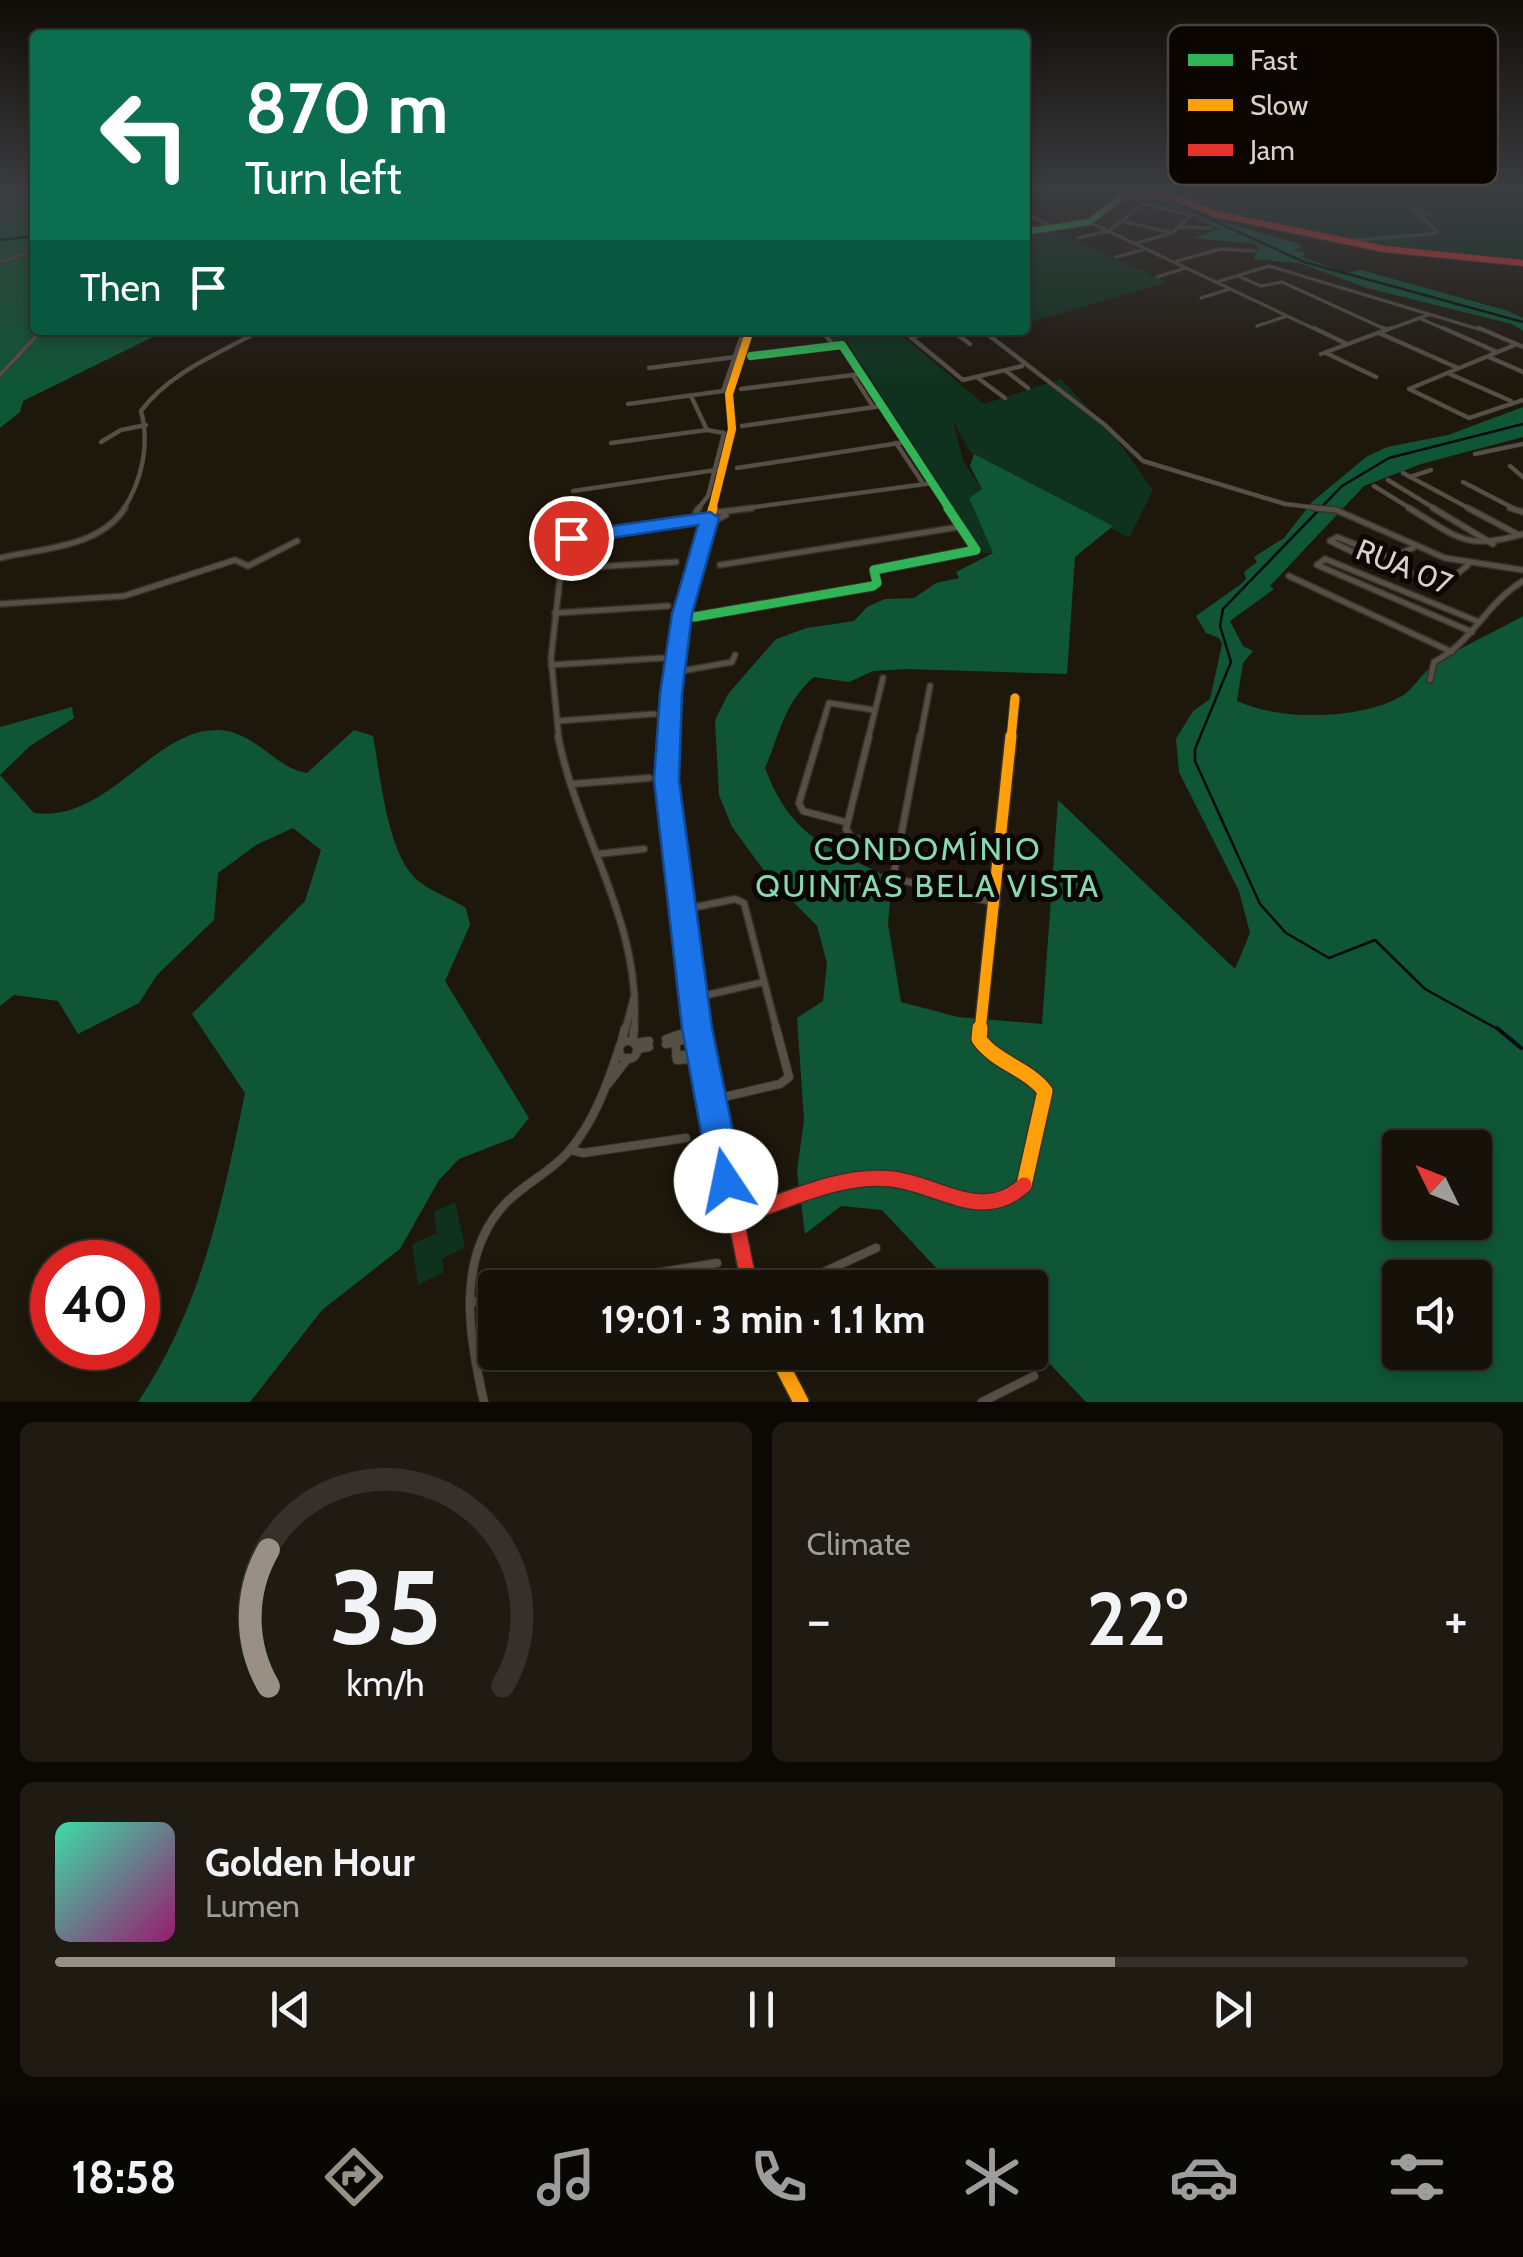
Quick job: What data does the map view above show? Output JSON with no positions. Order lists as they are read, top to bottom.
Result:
{
  "streets": {
    "street": ["RUA 07"]
  },
  "districts": ["CONDOMÍNIO QUINTAS BELA VISTA"],
  "legend": ["Fast", "Slow", "Jam"],
  "north": "top left",
  "page": {
    "turn": ["870 m", "Turn left"],
    "then": "Then",
    "limit": "40",
    "trip": "19:01 · 3 min · 1.1 km",
    "tile": "Climate",
    "heat": ["−", "22°", "+"],
    "song": ["Golden Hour", "Lumen"],
    "tabs": "18:58",
    "gauge": ["35", "km/h"]
  }
}
